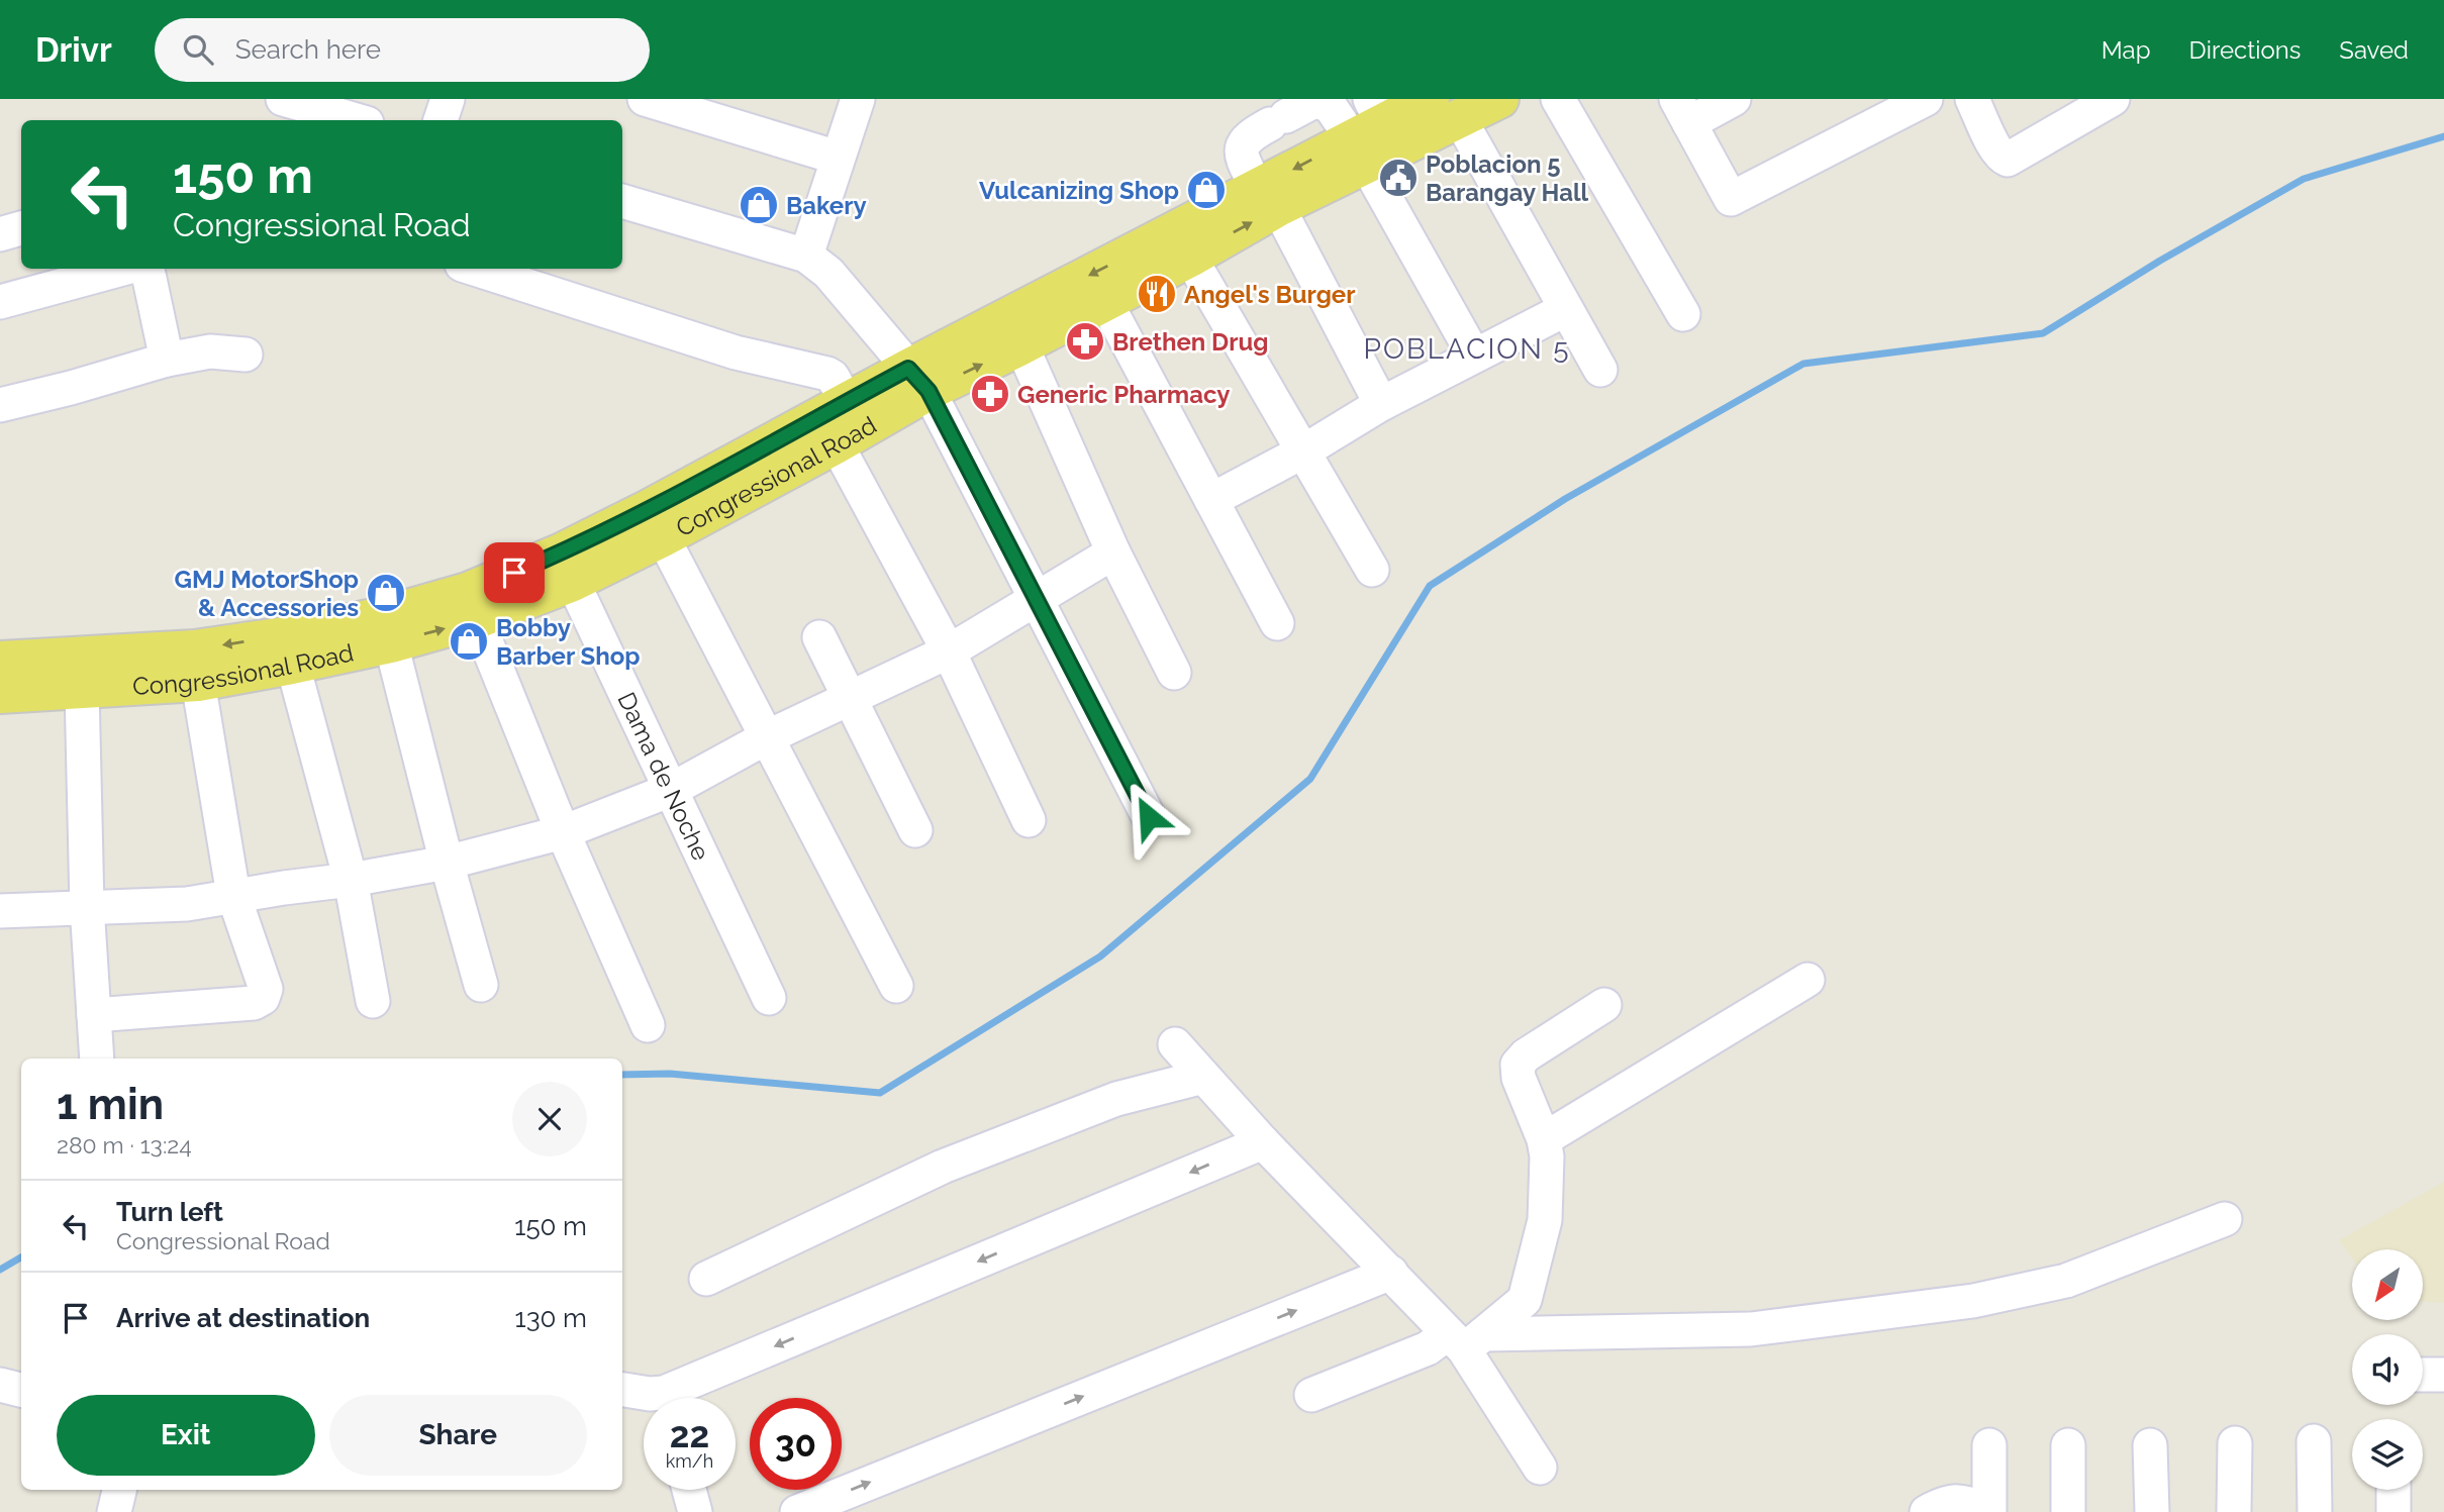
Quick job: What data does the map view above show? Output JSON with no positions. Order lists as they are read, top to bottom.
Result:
{
  "streets": {
    "main road": ["Congressional Road"],
    "street": ["Dama de Noche"]
  },
  "crossings": [
    ["Congressional Road", "Dama de Noche"]
  ],
  "districts": ["POBLACION 5"],
  "places": {
    "public building": ["Poblacion 5 Barangay Hall"],
    "shop": [
      "Vulcanizing Shop",
      "Bakery",
      "GMJ MotorShop & Accessories",
      "Bobby Barber Shop"
    ],
    "restaurant": ["Angel's Burger"],
    "pharmacy": ["Brethen Drug", "Generic Pharmacy"]
  },
  "north": "bottom left",
  "page": {
    "header": "Drivr",
    "search": "Search here",
    "nav": ["Map", "Directions", "Saved"],
    "turn": ["150 m", "Congressional Road"],
    "heading": ["1 min", "280 m · 13:24"],
    "list": [
      {
        "name": "Turn left",
        "note": "Congressional Road",
        "value": "150 m"
      },
      {
        "name": "Arrive at destination",
        "value": "130 m"
      }
    ],
    "buttons": ["Exit", "Share"],
    "speed": "22 km/h",
    "limit": "30"
  }
}
